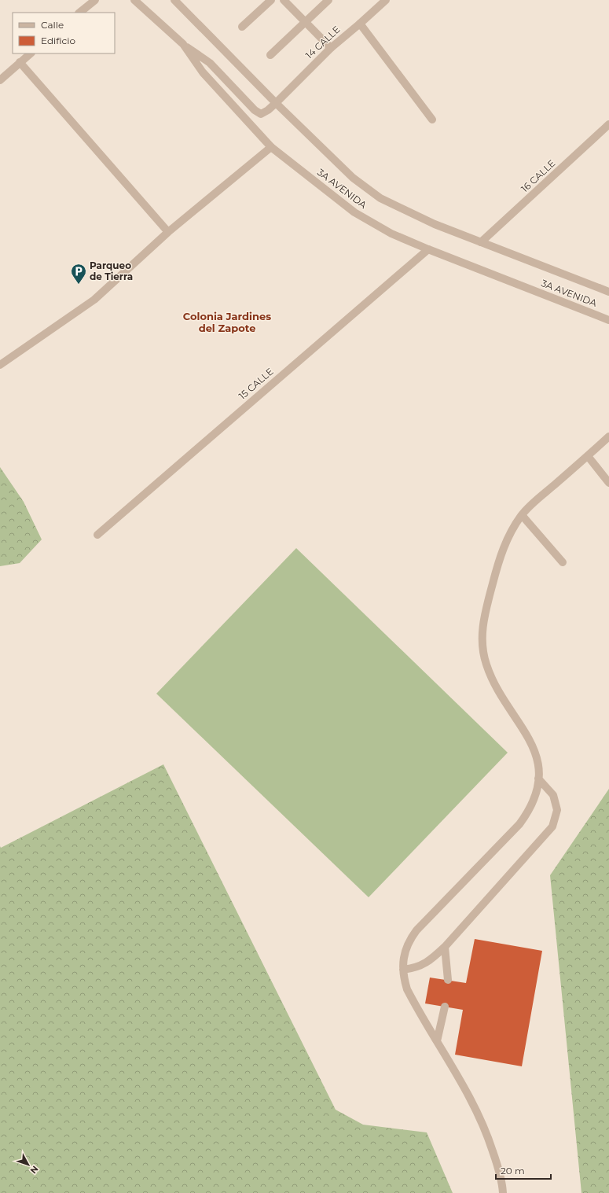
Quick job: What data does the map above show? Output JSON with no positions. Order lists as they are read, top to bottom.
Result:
{
  "streets": {
    "street": [
      "14 CALLE",
      "16 CALLE",
      "3A AVENIDA",
      "15 CALLE"
    ]
  },
  "crossings": [
    ["14 CALLE", "3A AVENIDA"],
    ["16 CALLE", "3A AVENIDA"],
    ["3A AVENIDA", "15 CALLE"]
  ],
  "districts": ["Colonia Jardines del Zapote"],
  "places": {
    "parking": ["Parqueo de Tierra"]
  },
  "legend": ["Calle", "Edificio"],
  "scale_bar": "20 m",
  "north": "bottom right"
}
